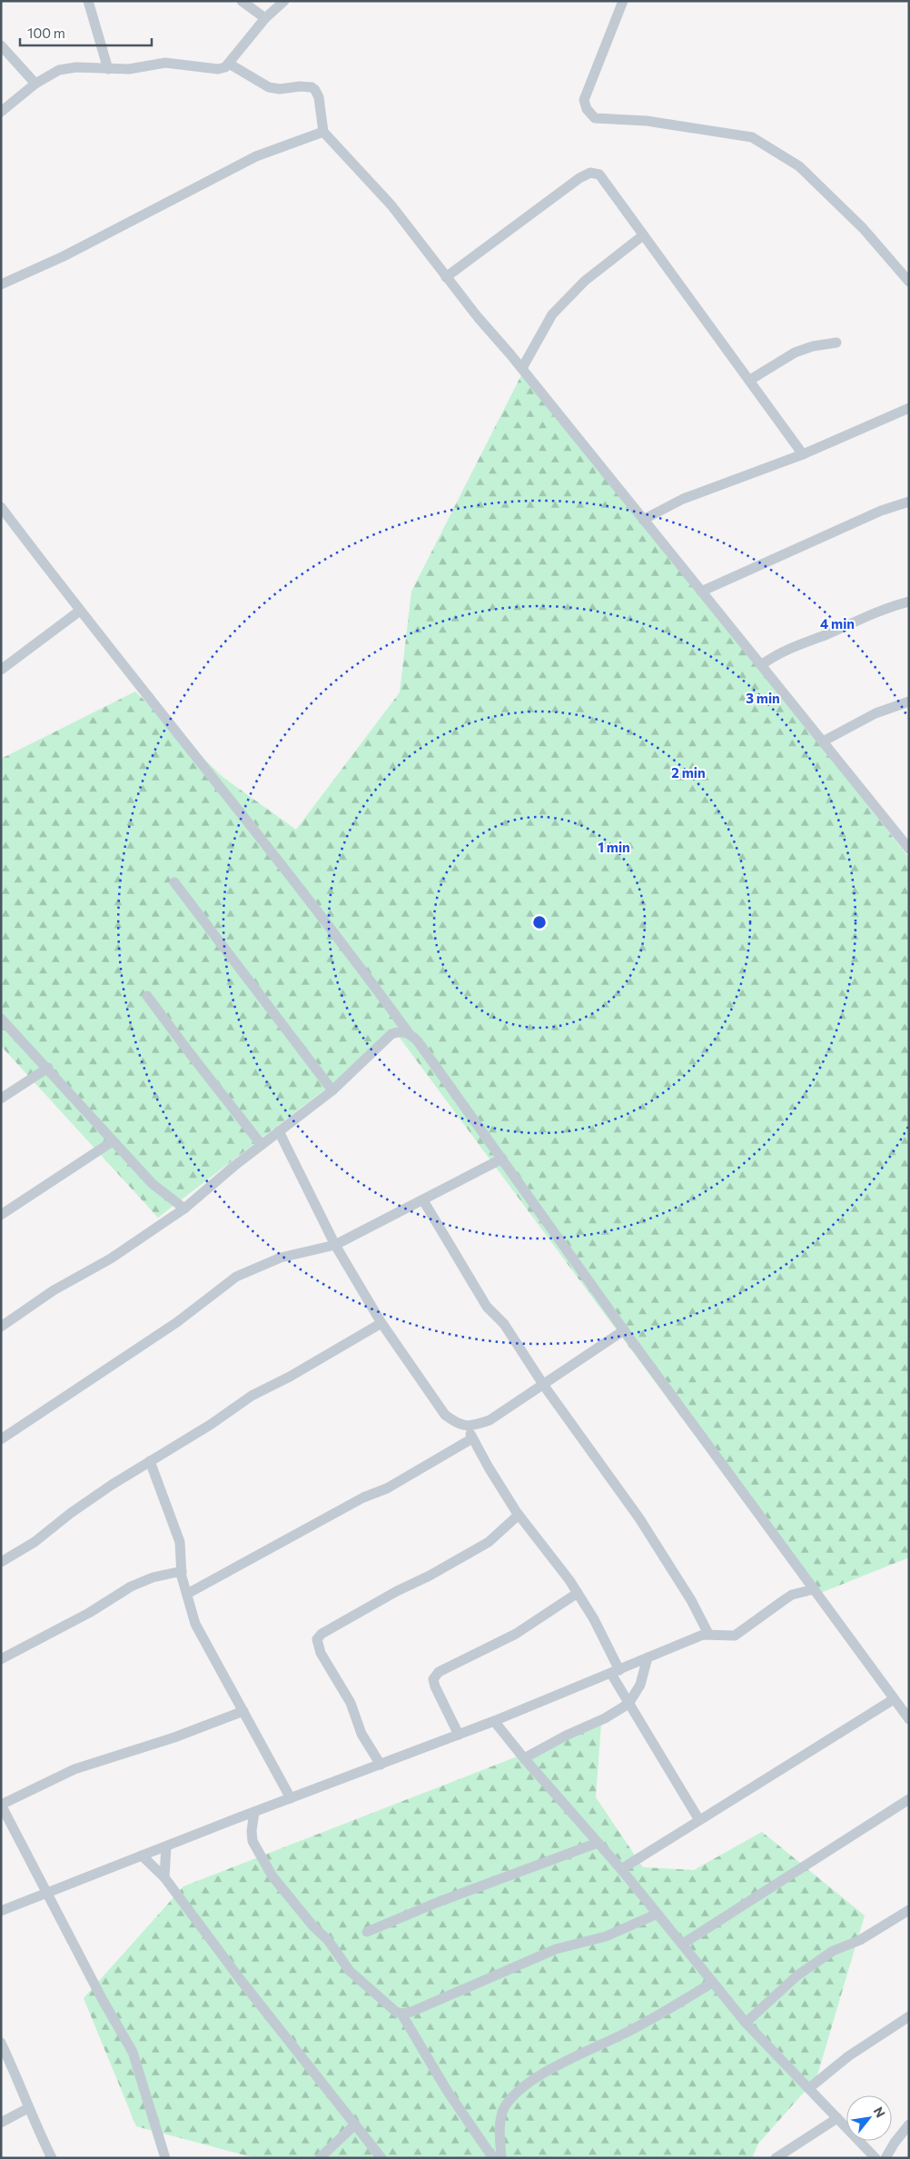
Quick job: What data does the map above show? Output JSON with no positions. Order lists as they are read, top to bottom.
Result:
{
  "scale_bar": "100 m",
  "north": "top right",
  "rings": [
    "4 min",
    "3 min",
    "2 min",
    "1 min"
  ]
}
